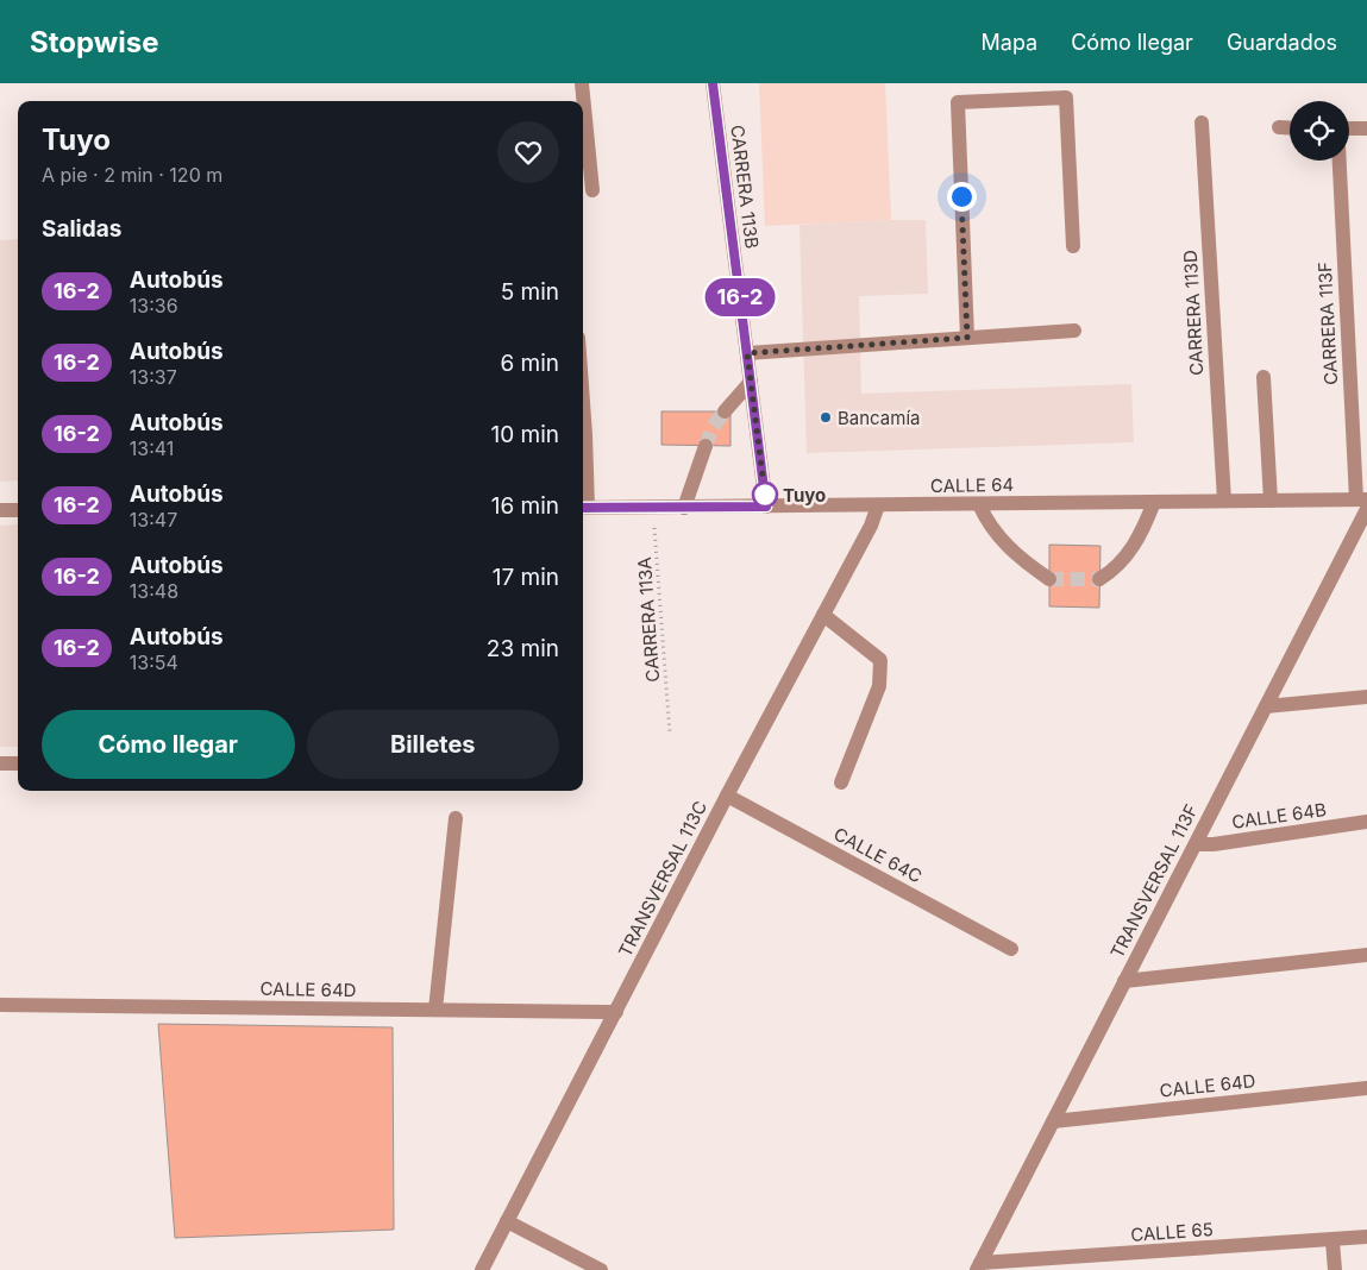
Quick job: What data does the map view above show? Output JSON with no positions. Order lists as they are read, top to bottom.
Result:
{
  "streets": {
    "street": [
      "CARRERA 113B",
      "CARRERA 113D",
      "CARRERA 113F",
      "CALLE 64",
      "CALLE 64B",
      "CALLE 64C",
      "TRANSVERSAL 113C",
      "TRANSVERSAL 113F",
      "CALLE 64D",
      "CALLE 65"
    ],
    "path": ["CARRERA 113A"]
  },
  "crossings": [
    ["CARRERA 113B", "CALLE 64"],
    ["CARRERA 113D", "CALLE 64"],
    ["CARRERA 113F", "CALLE 64"],
    ["CARRERA 113F", "TRANSVERSAL 113F"],
    ["CALLE 64", "CARRERA 113A"],
    ["CALLE 64", "TRANSVERSAL 113C"],
    ["CALLE 64", "TRANSVERSAL 113F"],
    ["CALLE 64B", "TRANSVERSAL 113F"],
    ["CALLE 64C", "TRANSVERSAL 113C"],
    ["TRANSVERSAL 113C", "CALLE 64D"],
    ["TRANSVERSAL 113F", "CALLE 64D"],
    ["TRANSVERSAL 113F", "CALLE 65"]
  ],
  "places": ["Bancamía", "Tuyo"],
  "lines": ["bus line 16-2"],
  "page": {
    "header": "Stopwise",
    "nav": ["Mapa", "Cómo llegar", "Guardados"],
    "on_map": "16-2",
    "heading": [
      ["Tuyo", "A pie · 2 min · 120 m"],
      "Salidas"
    ],
    "list": [
      {
        "mark": "16-2",
        "name": "Autobús",
        "note": "13:36",
        "value": "5 min"
      },
      {
        "mark": "16-2",
        "name": "Autobús",
        "note": "13:37",
        "value": "6 min"
      },
      {
        "mark": "16-2",
        "name": "Autobús",
        "note": "13:41",
        "value": "10 min"
      },
      {
        "mark": "16-2",
        "name": "Autobús",
        "note": "13:47",
        "value": "16 min"
      },
      {
        "mark": "16-2",
        "name": "Autobús",
        "note": "13:48",
        "value": "17 min"
      },
      {
        "mark": "16-2",
        "name": "Autobús",
        "note": "13:54",
        "value": "23 min"
      }
    ],
    "buttons": ["Cómo llegar", "Billetes"]
  }
}
